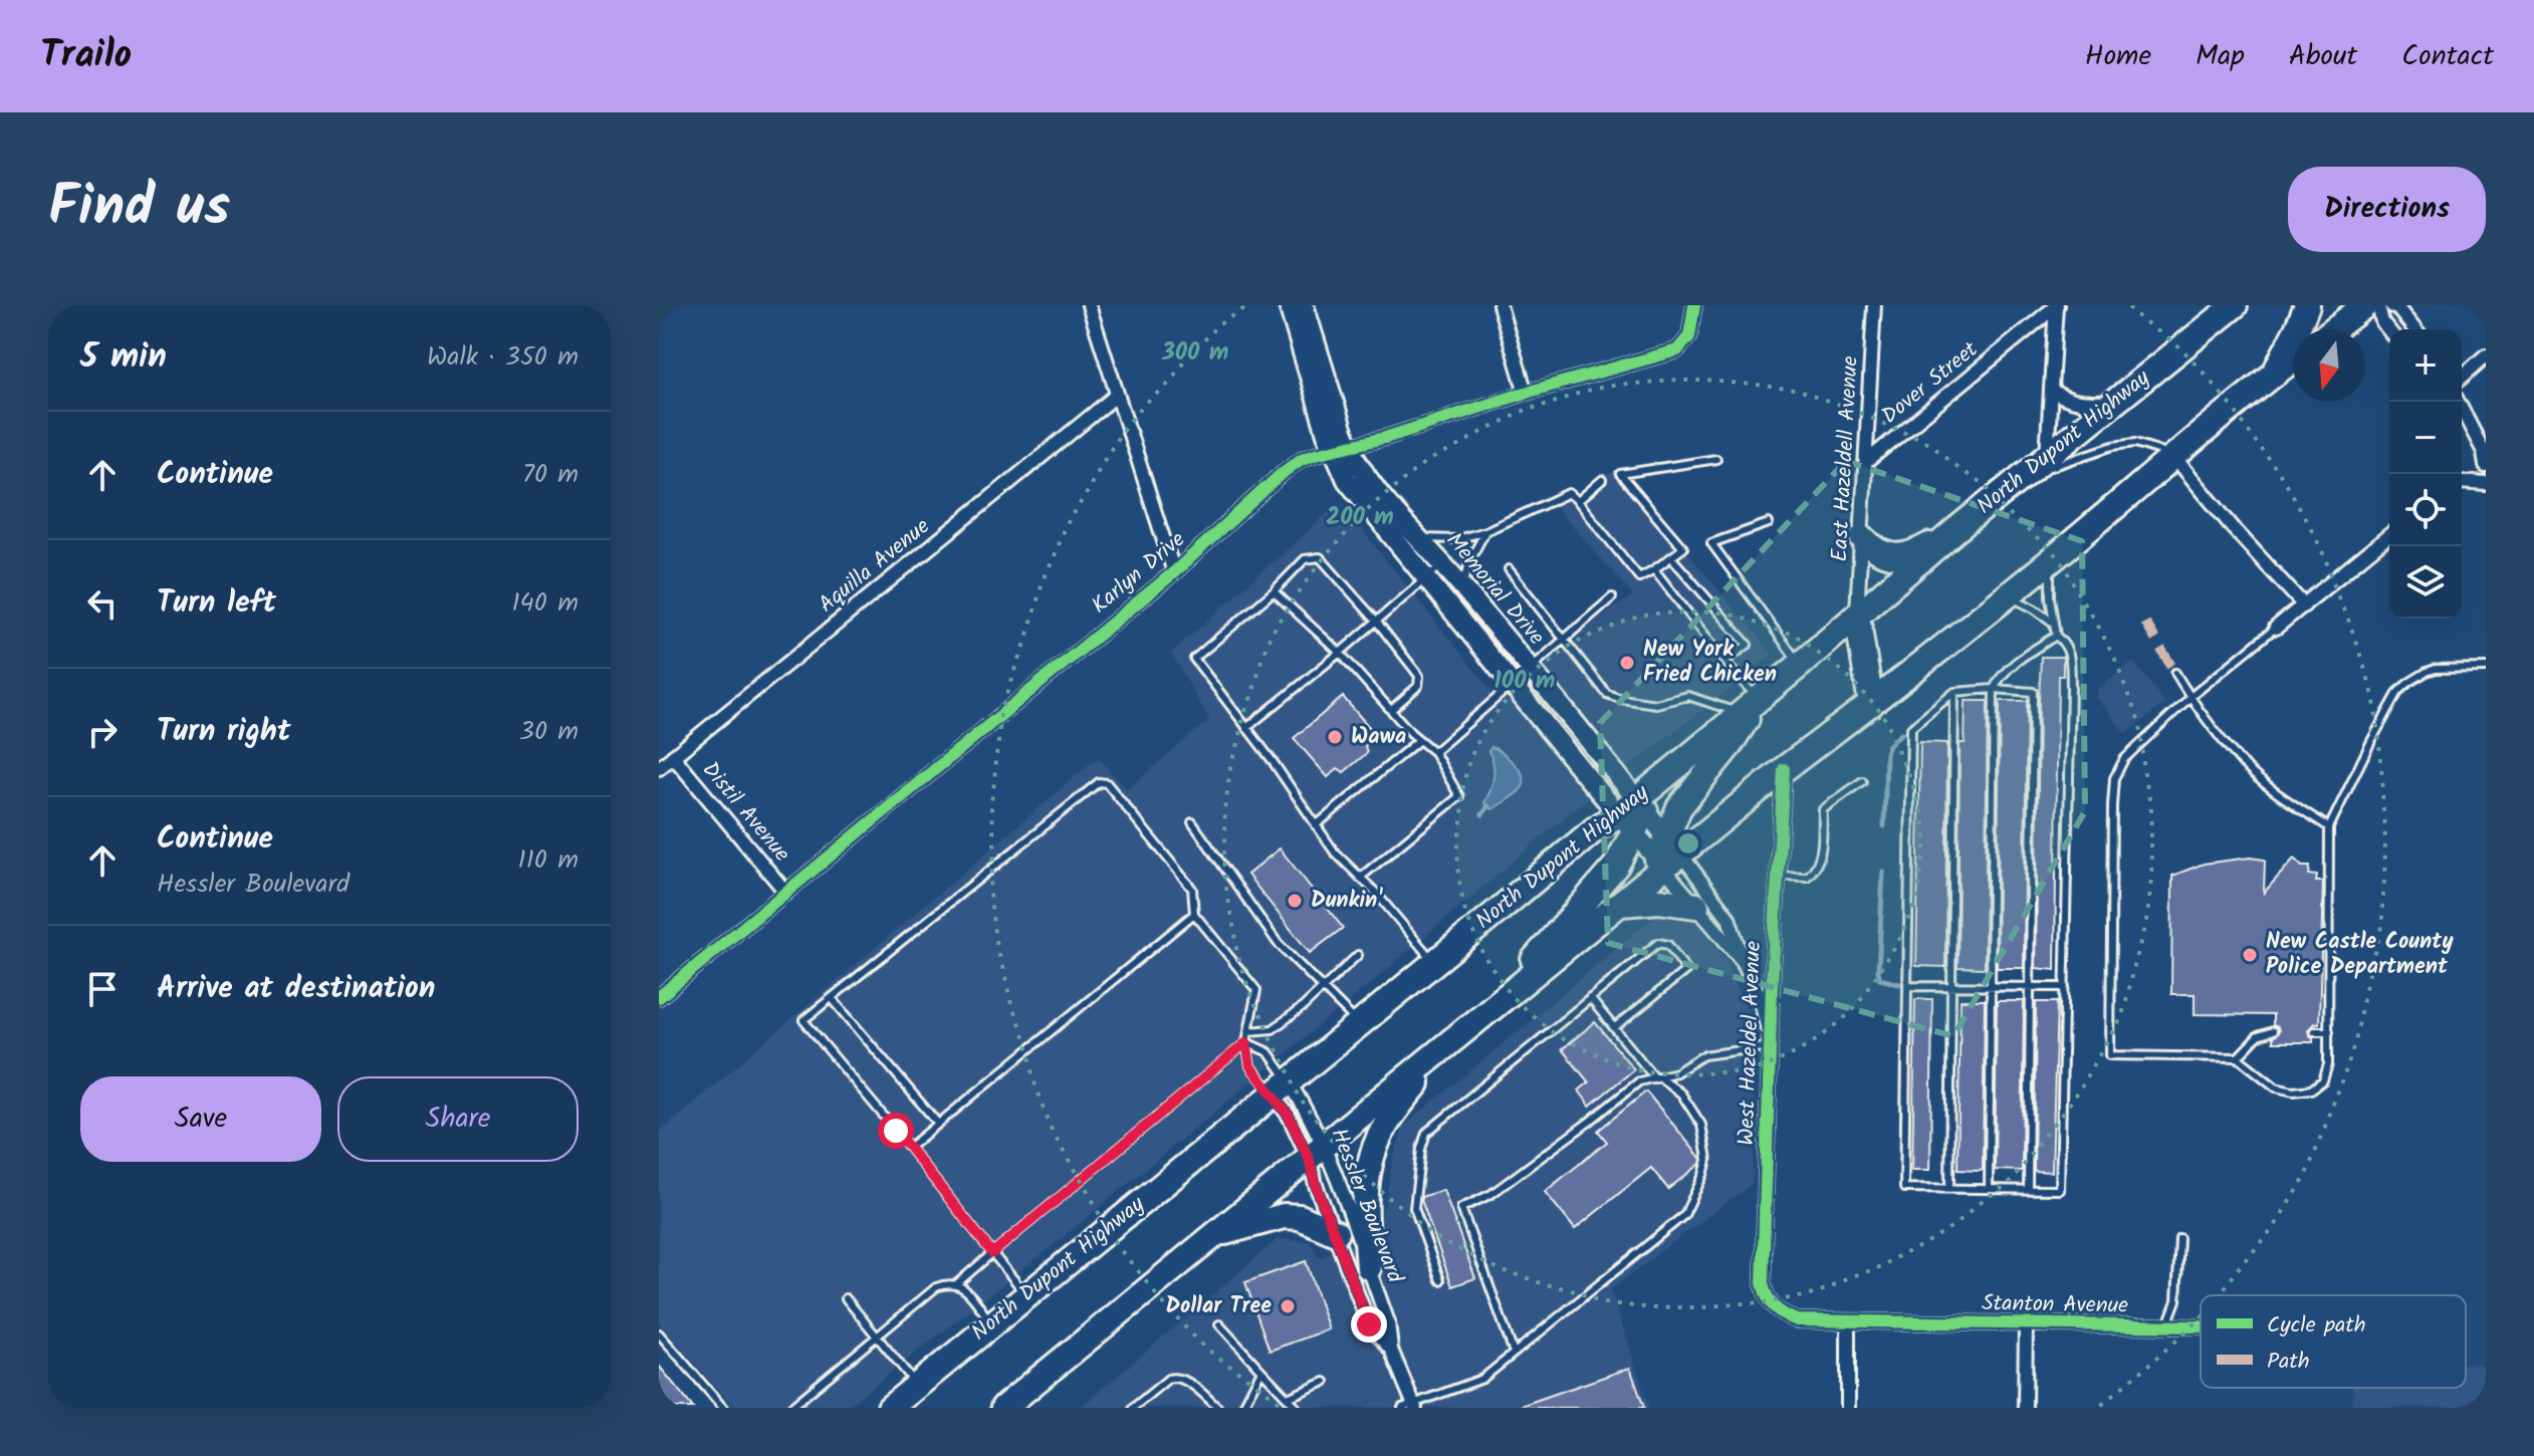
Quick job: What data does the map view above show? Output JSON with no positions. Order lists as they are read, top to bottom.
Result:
{
  "streets": {
    "highway": ["North Dupont Highway"],
    "street": [
      "Dover Street",
      "East Hazeldell Avenue",
      "Aquilla Avenue",
      "Karlyn Drive",
      "Memorial Drive",
      "Distil Avenue",
      "West Hazeldel Avenue",
      "Hessler Boulevard",
      "Stanton Avenue"
    ]
  },
  "crossings": [
    ["Dover Street", "East Hazeldell Avenue"],
    ["North Dupont Highway", "East Hazeldell Avenue"],
    ["North Dupont Highway", "Memorial Drive"],
    ["North Dupont Highway", "Hessler Boulevard"],
    ["Aquilla Avenue", "Distil Avenue"],
    ["Karlyn Drive", "Memorial Drive"],
    ["Karlyn Drive", "Distil Avenue"],
    ["Memorial Drive", "West Hazeldel Avenue"],
    ["West Hazeldel Avenue", "Stanton Avenue"]
  ],
  "places": [
    "New York Fried Chicken",
    "Wawa",
    "Dunkin'",
    "New Castle County Police Department",
    "Dollar Tree"
  ],
  "legend": ["Cycle path", "Path"],
  "north": "bottom",
  "page": {
    "header": "Trailo",
    "nav": [
      "Home",
      "Map",
      "About",
      "Contact"
    ],
    "title": "Find us",
    "buttons": [
      "Directions",
      ["Save", "Share"]
    ],
    "heading": ["5 min", "Walk · 350 m"],
    "map_buttons": ["+", "−"],
    "list": [
      ["Continue", "70 m"],
      ["Turn left", "140 m"],
      ["Turn right", "30 m"],
      ["Continue", "Hessler Boulevard", "110 m"],
      "Arrive at destination"
    ]
  },
  "rings": ["300 m", "200 m", "100 m"]
}
